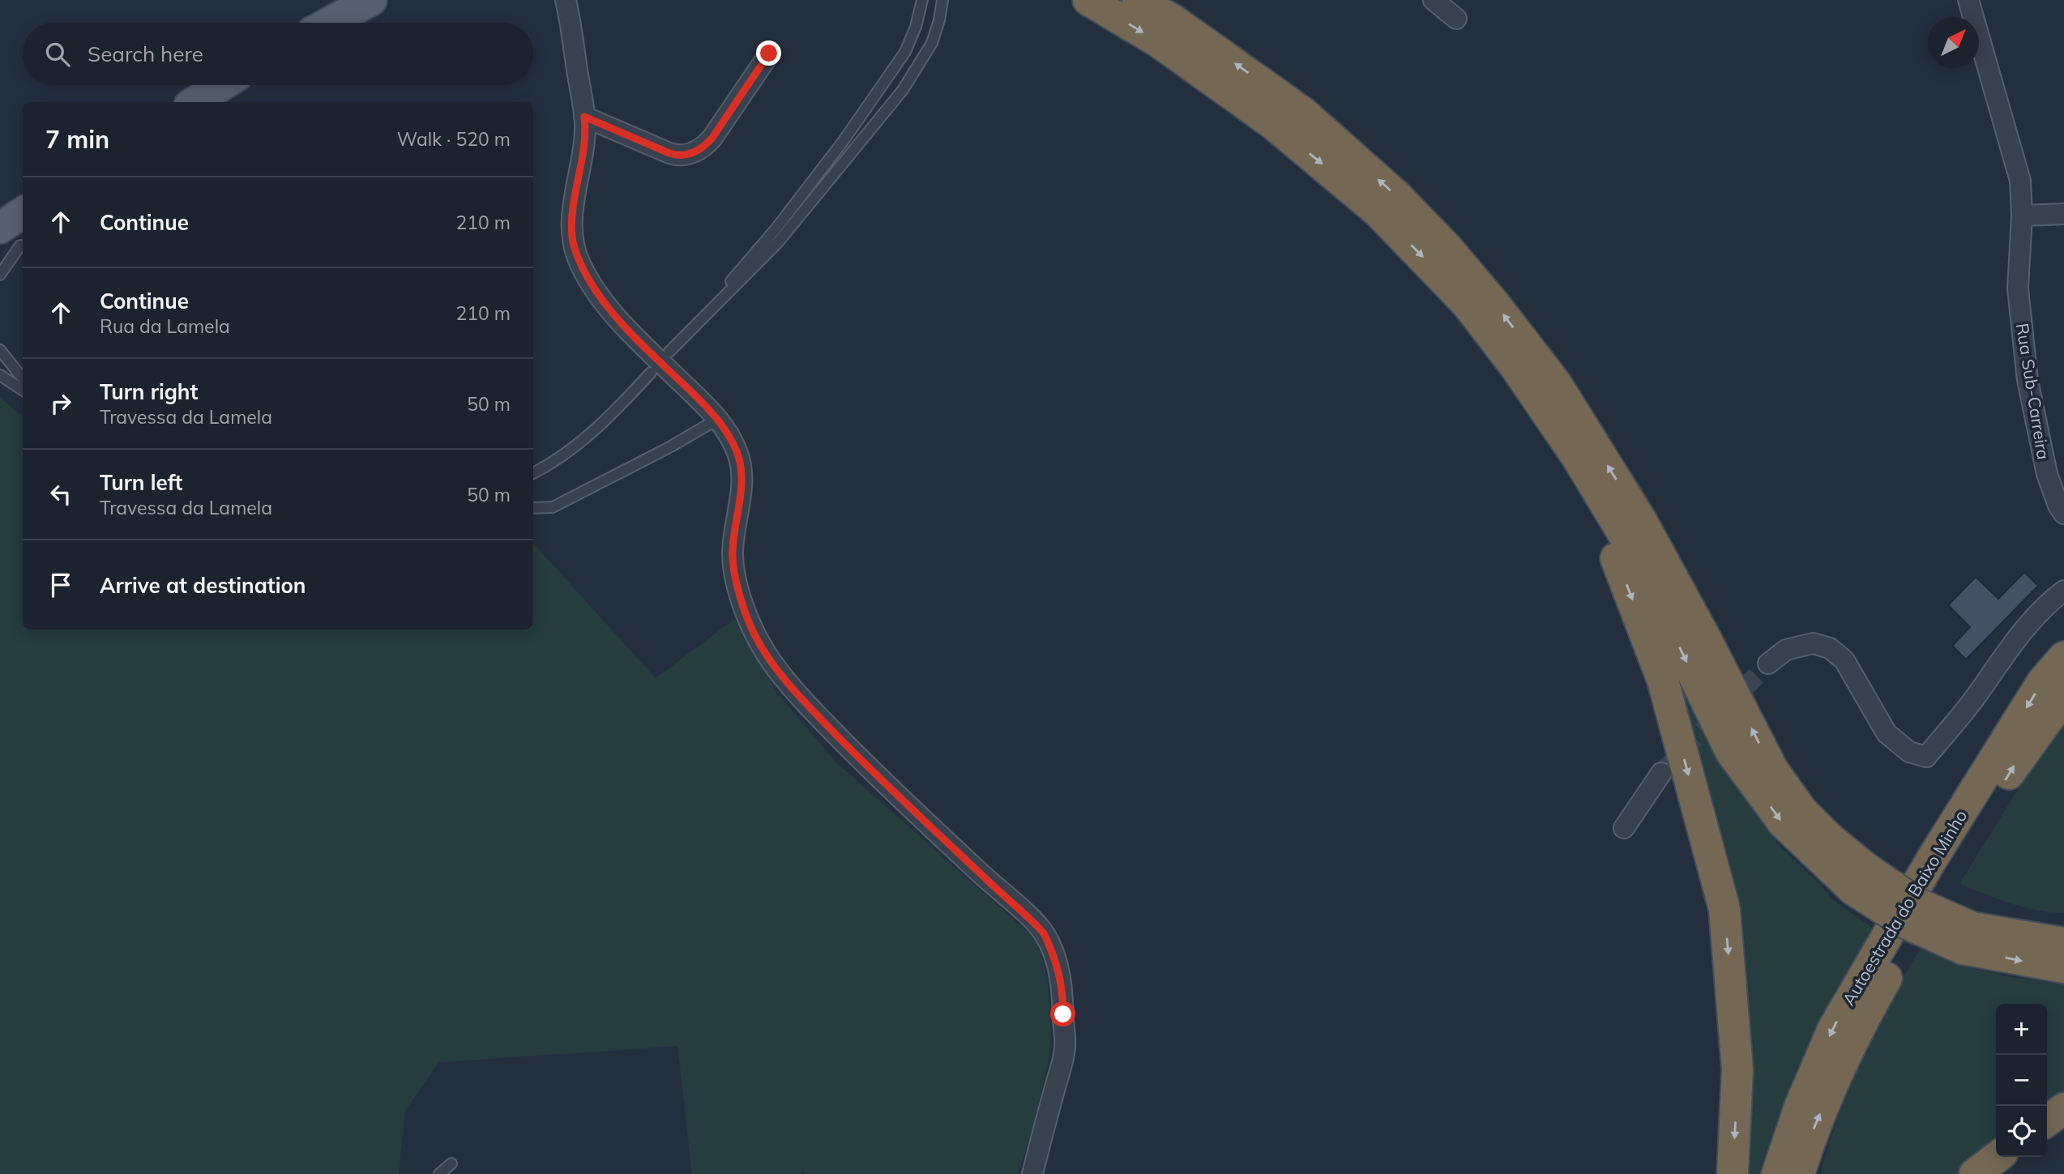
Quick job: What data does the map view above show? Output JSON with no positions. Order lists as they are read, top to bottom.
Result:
{
  "streets": {
    "highway": ["Autoestrada do Baixo Minho"],
    "street": ["Rua Sub-Carreira"]
  },
  "north": "top right",
  "page": {
    "search": "Search here",
    "heading": ["7 min", "Walk · 520 m"],
    "list": [
      ["Continue", "210 m"],
      ["Continue", "Rua da Lamela", "210 m"],
      ["Turn right", "Travessa da Lamela", "50 m"],
      ["Turn left", "Travessa da Lamela", "50 m"],
      "Arrive at destination"
    ],
    "map_buttons": ["+", "−"]
  }
}
